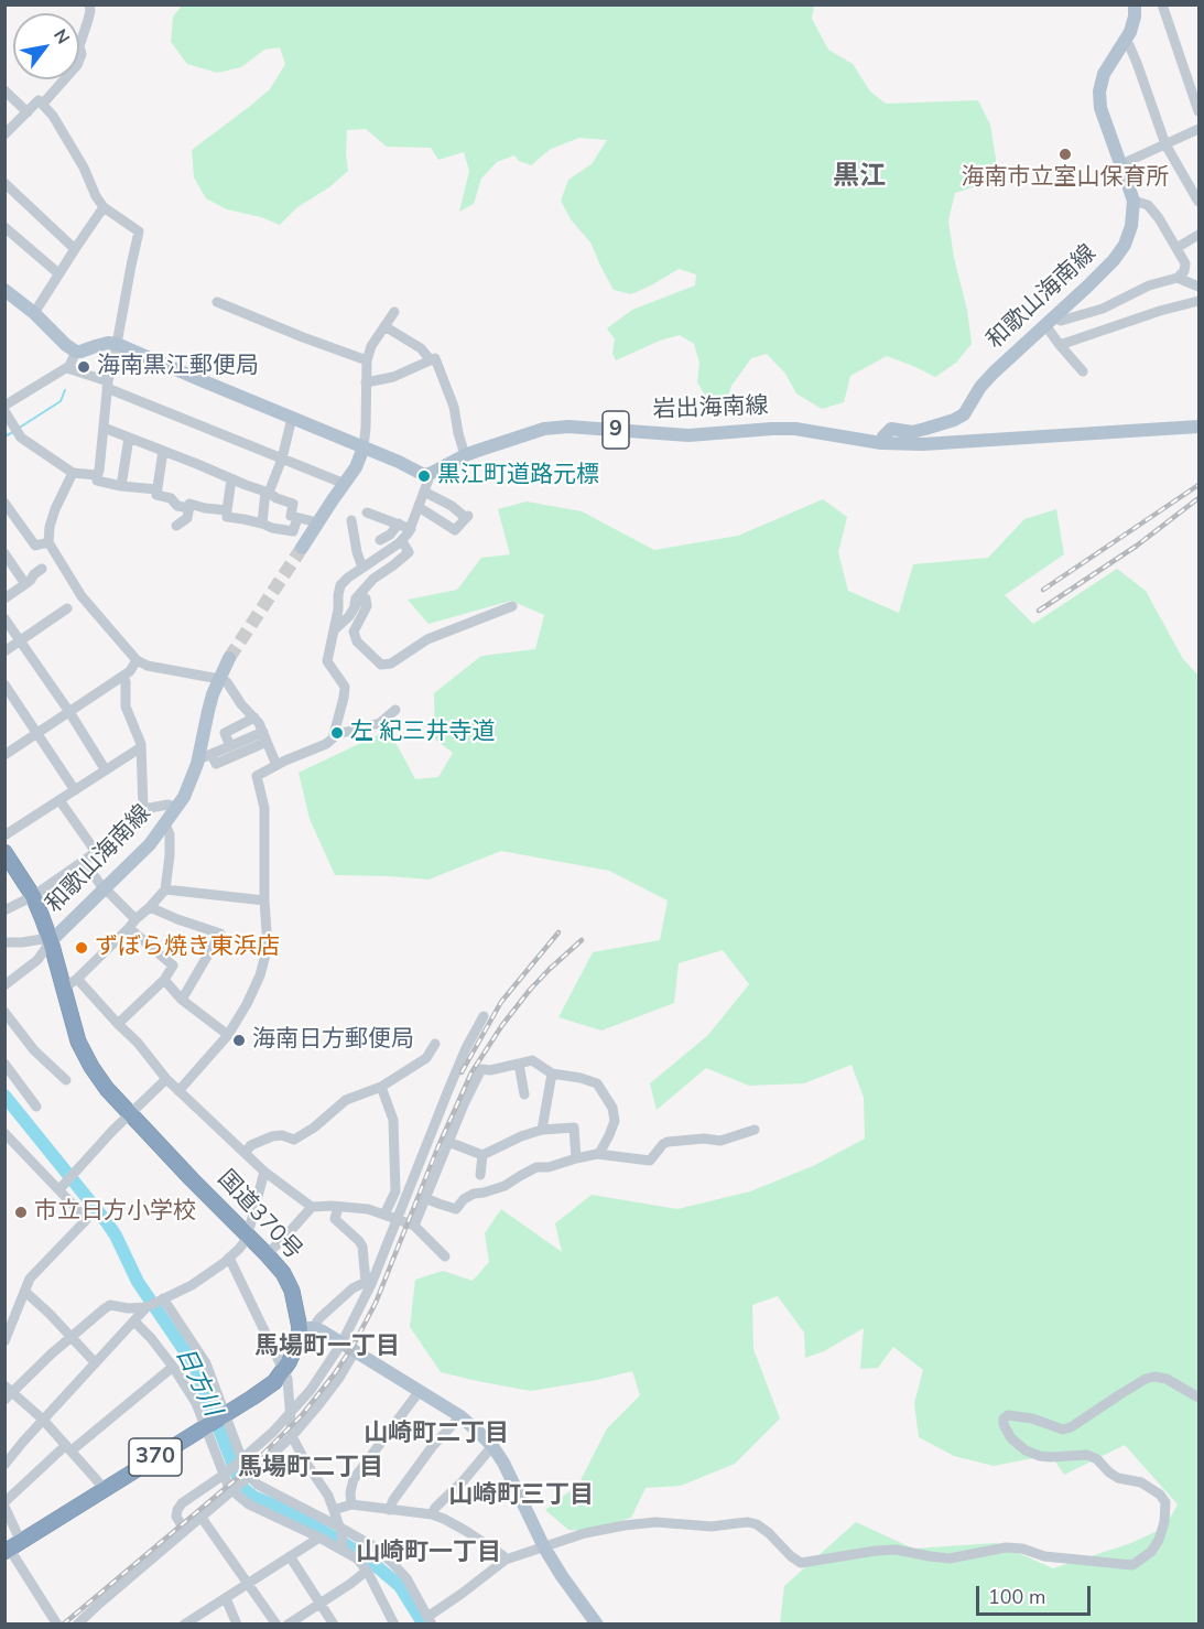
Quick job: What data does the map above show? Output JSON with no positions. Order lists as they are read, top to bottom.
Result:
{
  "streets": {
    "highway": ["国道370号", "370"],
    "main road": ["和歌山海南線", "岩出海南線", "9"]
  },
  "crossings": [
    ["和歌山海南線", "岩出海南線"],
    ["和歌山海南線", "国道370号"]
  ],
  "districts": [
    "黒江",
    "馬場町一丁目",
    "山崎町二丁目",
    "馬場町二丁目",
    "山崎町三丁目",
    "山崎町一丁目"
  ],
  "water": ["日方川"],
  "places": [
    "海南市立室山保育所",
    "海南黒江郵便局",
    "黒江町道路元標",
    "左 紀三井寺道",
    "ずぼら焼き東浜店",
    "海南日方郵便局",
    "市立日方小学校"
  ],
  "scale_bar": "100 m",
  "north": "top right"
}
